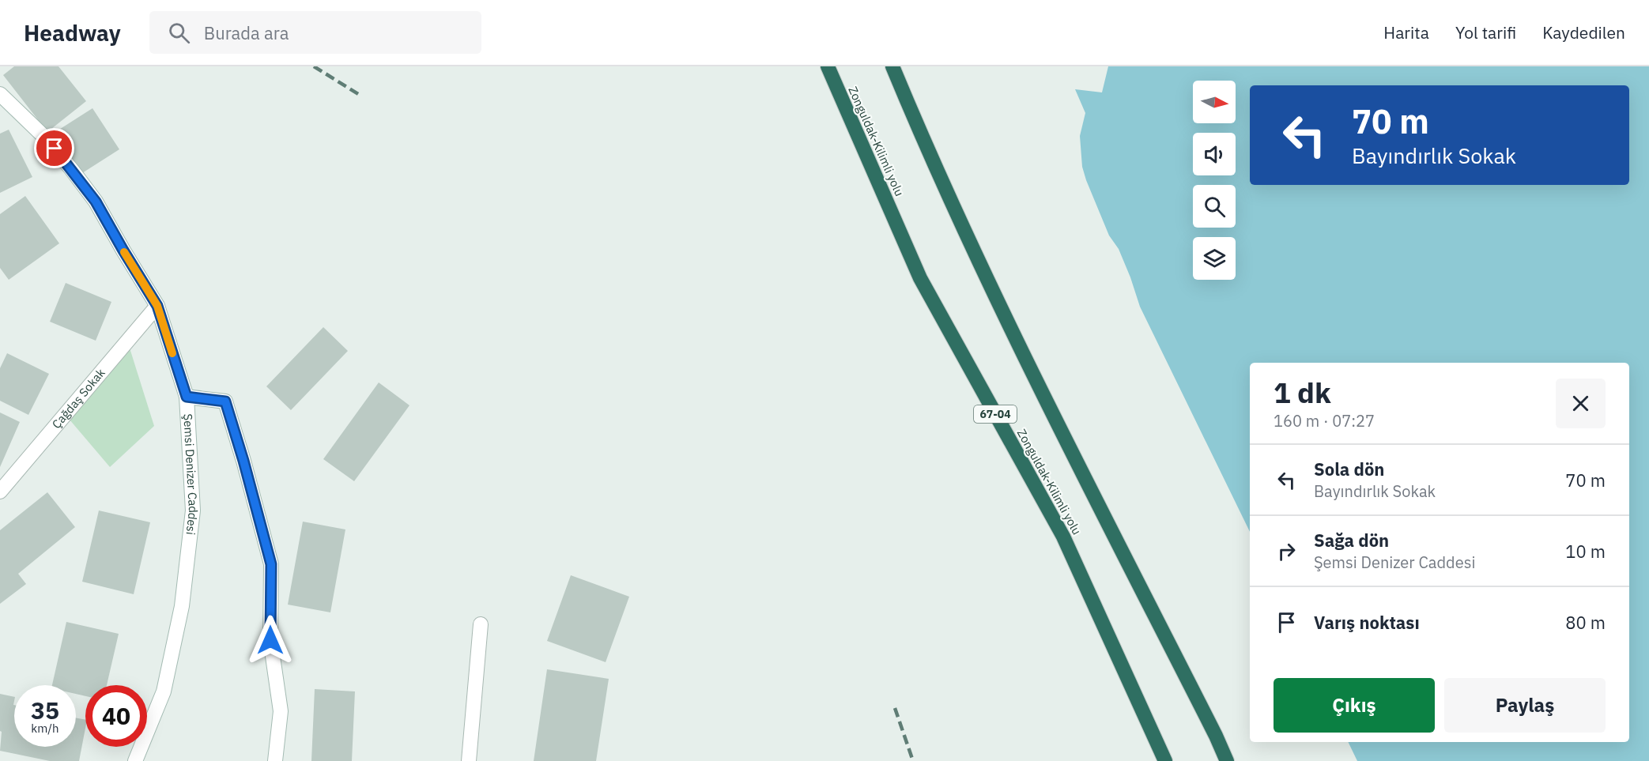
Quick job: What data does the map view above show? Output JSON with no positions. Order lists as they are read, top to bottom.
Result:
{
  "streets": {
    "highway": ["Zonguldak-Kilimli yolu", "67-04"],
    "street": ["Çağdaş Sokak", "Şemsi Denizer Caddesi"]
  },
  "crossings": [
    ["Çağdaş Sokak", "Şemsi Denizer Caddesi"]
  ],
  "north": "right",
  "page": {
    "header": "Headway",
    "search": "Burada ara",
    "nav": ["Harita", "Yol tarifi", "Kaydedilen"],
    "turn": ["70 m", "Bayındırlık Sokak"],
    "heading": ["1 dk", "160 m · 07:27"],
    "list": [
      {
        "name": "Sola dön",
        "note": "Bayındırlık Sokak",
        "value": "70 m"
      },
      {
        "name": "Sağa dön",
        "note": "Şemsi Denizer Caddesi",
        "value": "10 m"
      },
      {
        "name": "Varış noktası",
        "value": "80 m"
      }
    ],
    "buttons": ["Çıkış", "Paylaş"],
    "speed": "35 km/h",
    "limit": "40"
  }
}
